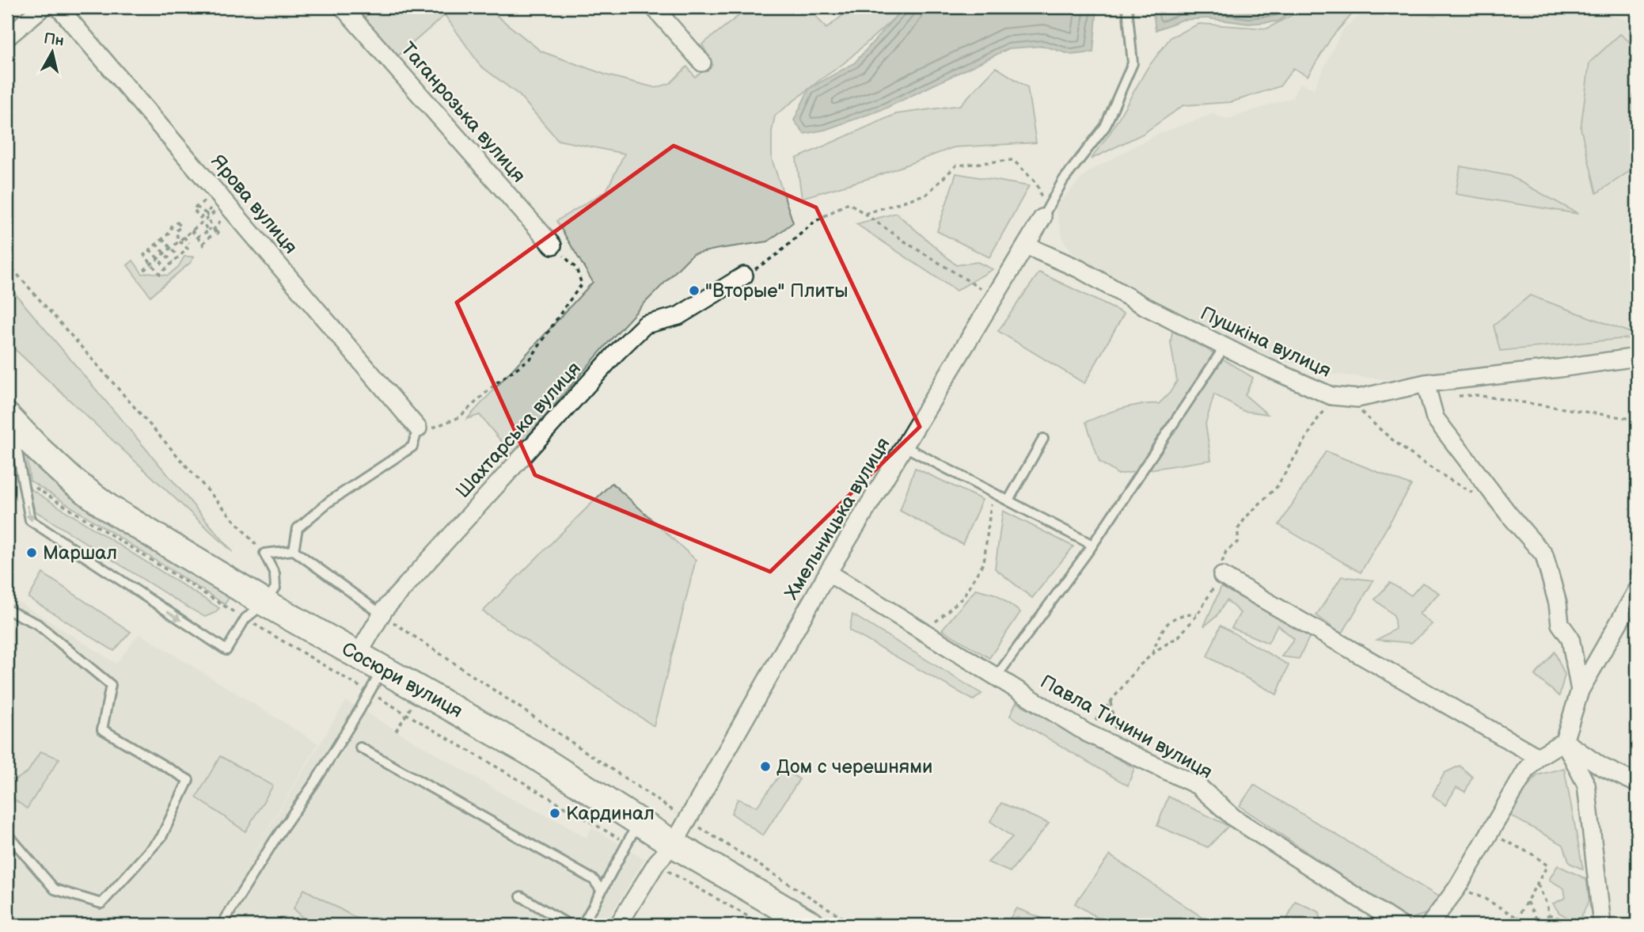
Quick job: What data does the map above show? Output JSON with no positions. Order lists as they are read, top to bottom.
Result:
{
  "streets": {
    "main road": ["Сосюри вулиця"],
    "street": [
      "Таганрозька вулиця",
      "Ярова вулиця",
      "Пушкіна вулиця",
      "Шахтарська вулиця",
      "Хмельницька вулиця",
      "Павла Тичини вулиця"
    ]
  },
  "crossings": [
    ["Пушкіна вулиця", "Хмельницька вулиця"],
    ["Шахтарська вулиця", "Сосюри вулиця"],
    ["Хмельницька вулиця", "Сосюри вулиця"],
    ["Хмельницька вулиця", "Павла Тичини вулиця"]
  ],
  "places": [
    "\"Вторые\" Плиты",
    "Маршал",
    "Дом с черешнями",
    "Кардинал"
  ],
  "north": "top"
}
